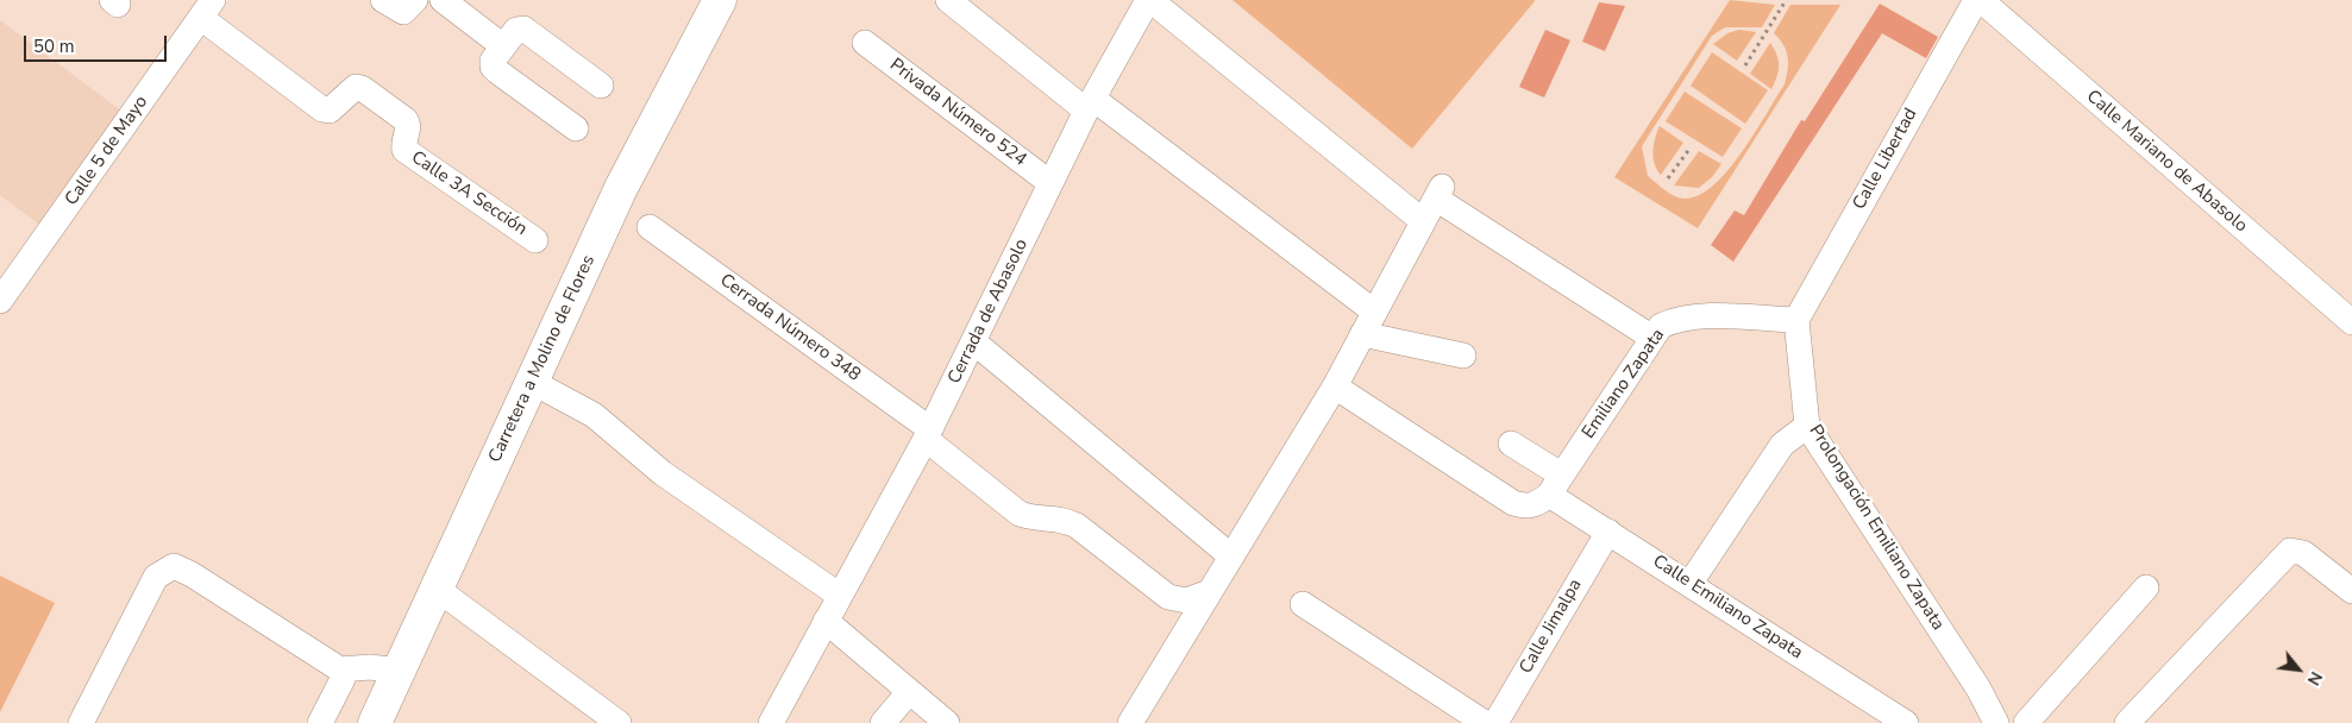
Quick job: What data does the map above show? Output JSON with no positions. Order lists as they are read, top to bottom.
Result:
{
  "streets": {
    "main road": ["Carretera a Molino de Flores"],
    "street": [
      "Privada Número 524",
      "Calle 5 de Mayo",
      "Calle Libertad",
      "Calle Mariano de Abasolo",
      "Calle 3A Sección",
      "Cerrada de Abasolo",
      "Cerrada Número 348",
      "Emiliano Zapata",
      "Prolongación Emiliano Zapata",
      "Calle Emiliano Zapata",
      "Calle Jimalpa"
    ]
  },
  "crossings": [
    ["Privada Número 524", "Cerrada de Abasolo"],
    ["Calle 5 de Mayo", "Calle 3A Sección"],
    ["Calle Libertad", "Emiliano Zapata"],
    ["Calle Libertad", "Prolongación Emiliano Zapata"],
    ["Cerrada de Abasolo", "Cerrada Número 348"],
    ["Emiliano Zapata", "Prolongación Emiliano Zapata"],
    ["Emiliano Zapata", "Calle Emiliano Zapata"],
    ["Calle Emiliano Zapata", "Calle Jimalpa"]
  ],
  "scale_bar": "50 m",
  "north": "bottom right"
}
